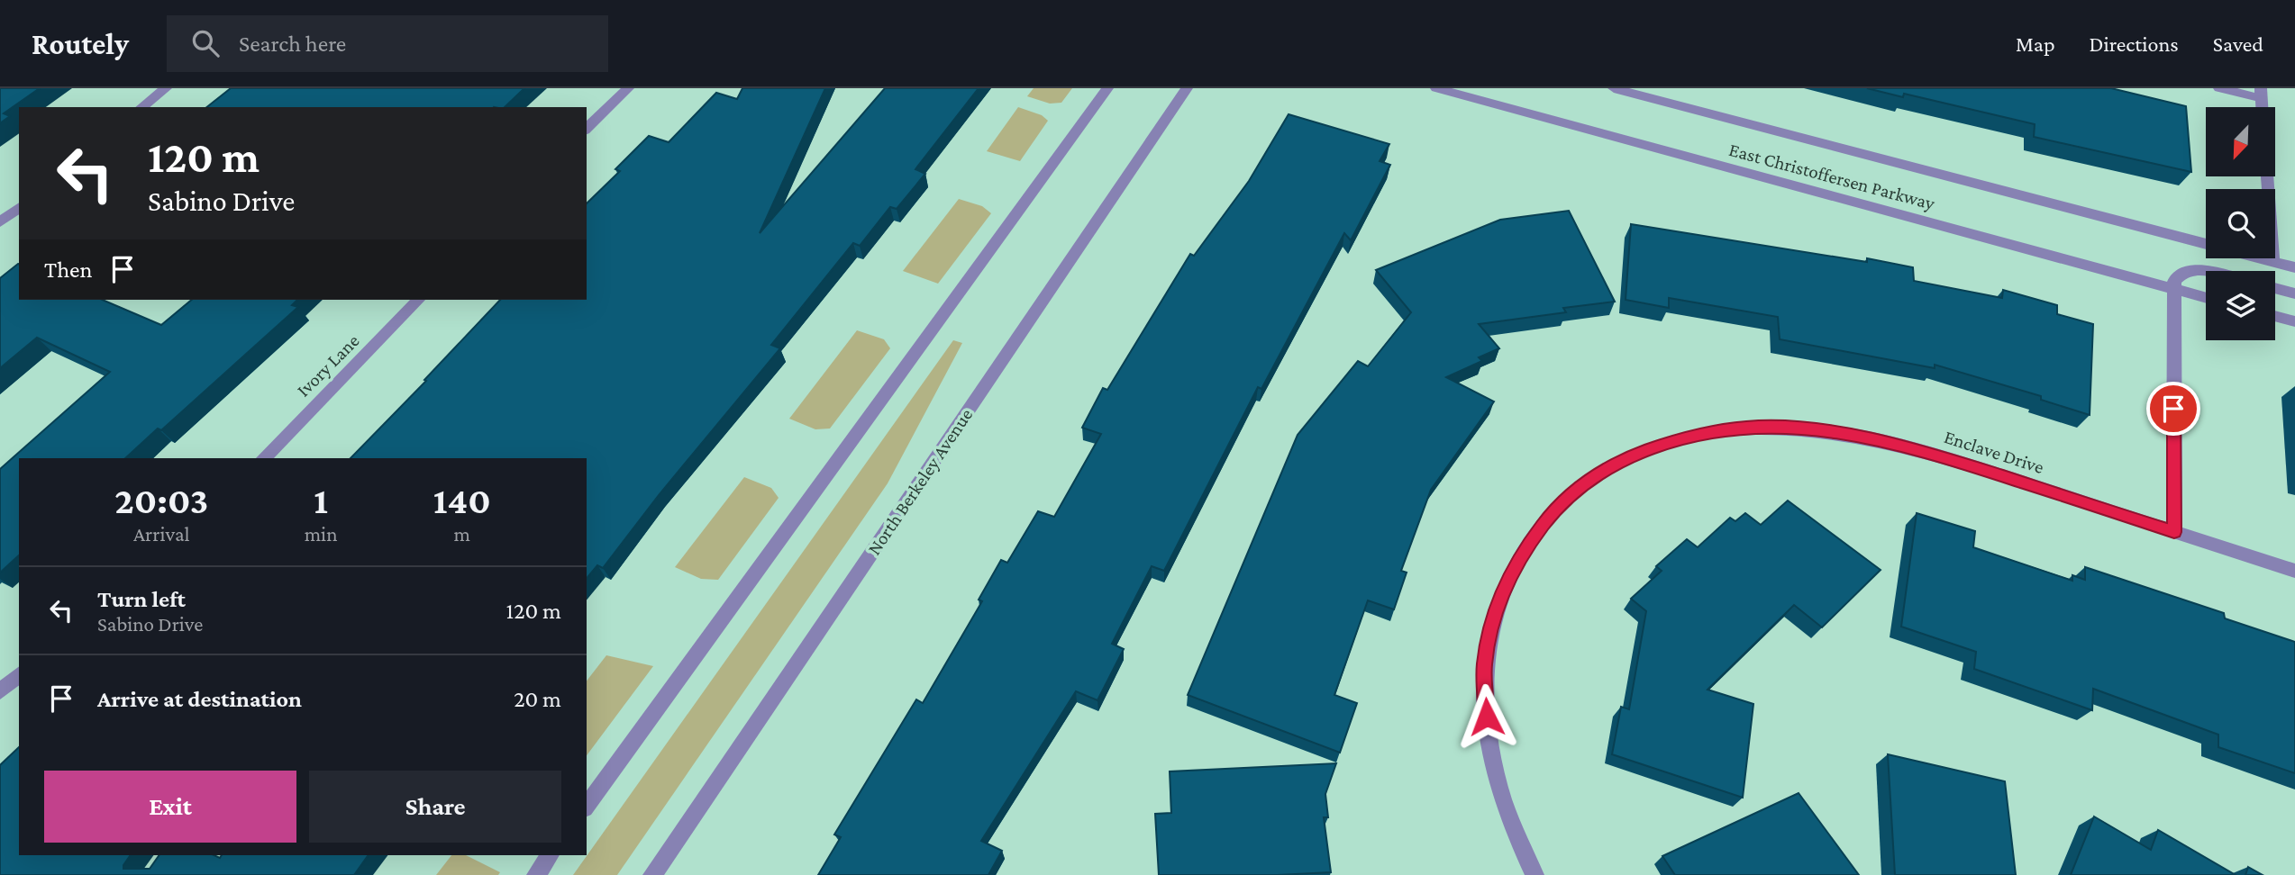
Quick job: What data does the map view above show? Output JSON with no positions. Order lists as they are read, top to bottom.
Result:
{
  "streets": {
    "street": [
      "East Christoffersen Parkway",
      "Ivory Lane",
      "Enclave Drive",
      "North Berkeley Avenue"
    ]
  },
  "north": "bottom left",
  "page": {
    "header": "Routely",
    "search": "Search here",
    "nav": ["Map", "Directions", "Saved"],
    "turn": ["120 m", "Sabino Drive"],
    "then": "Then",
    "eta": [
      "20:03",
      "Arrival",
      "1",
      "min",
      "140",
      "m"
    ],
    "list": [
      {
        "name": "Turn left",
        "note": "Sabino Drive",
        "value": "120 m"
      },
      {
        "name": "Arrive at destination",
        "value": "20 m"
      }
    ],
    "buttons": ["Exit", "Share"]
  }
}
